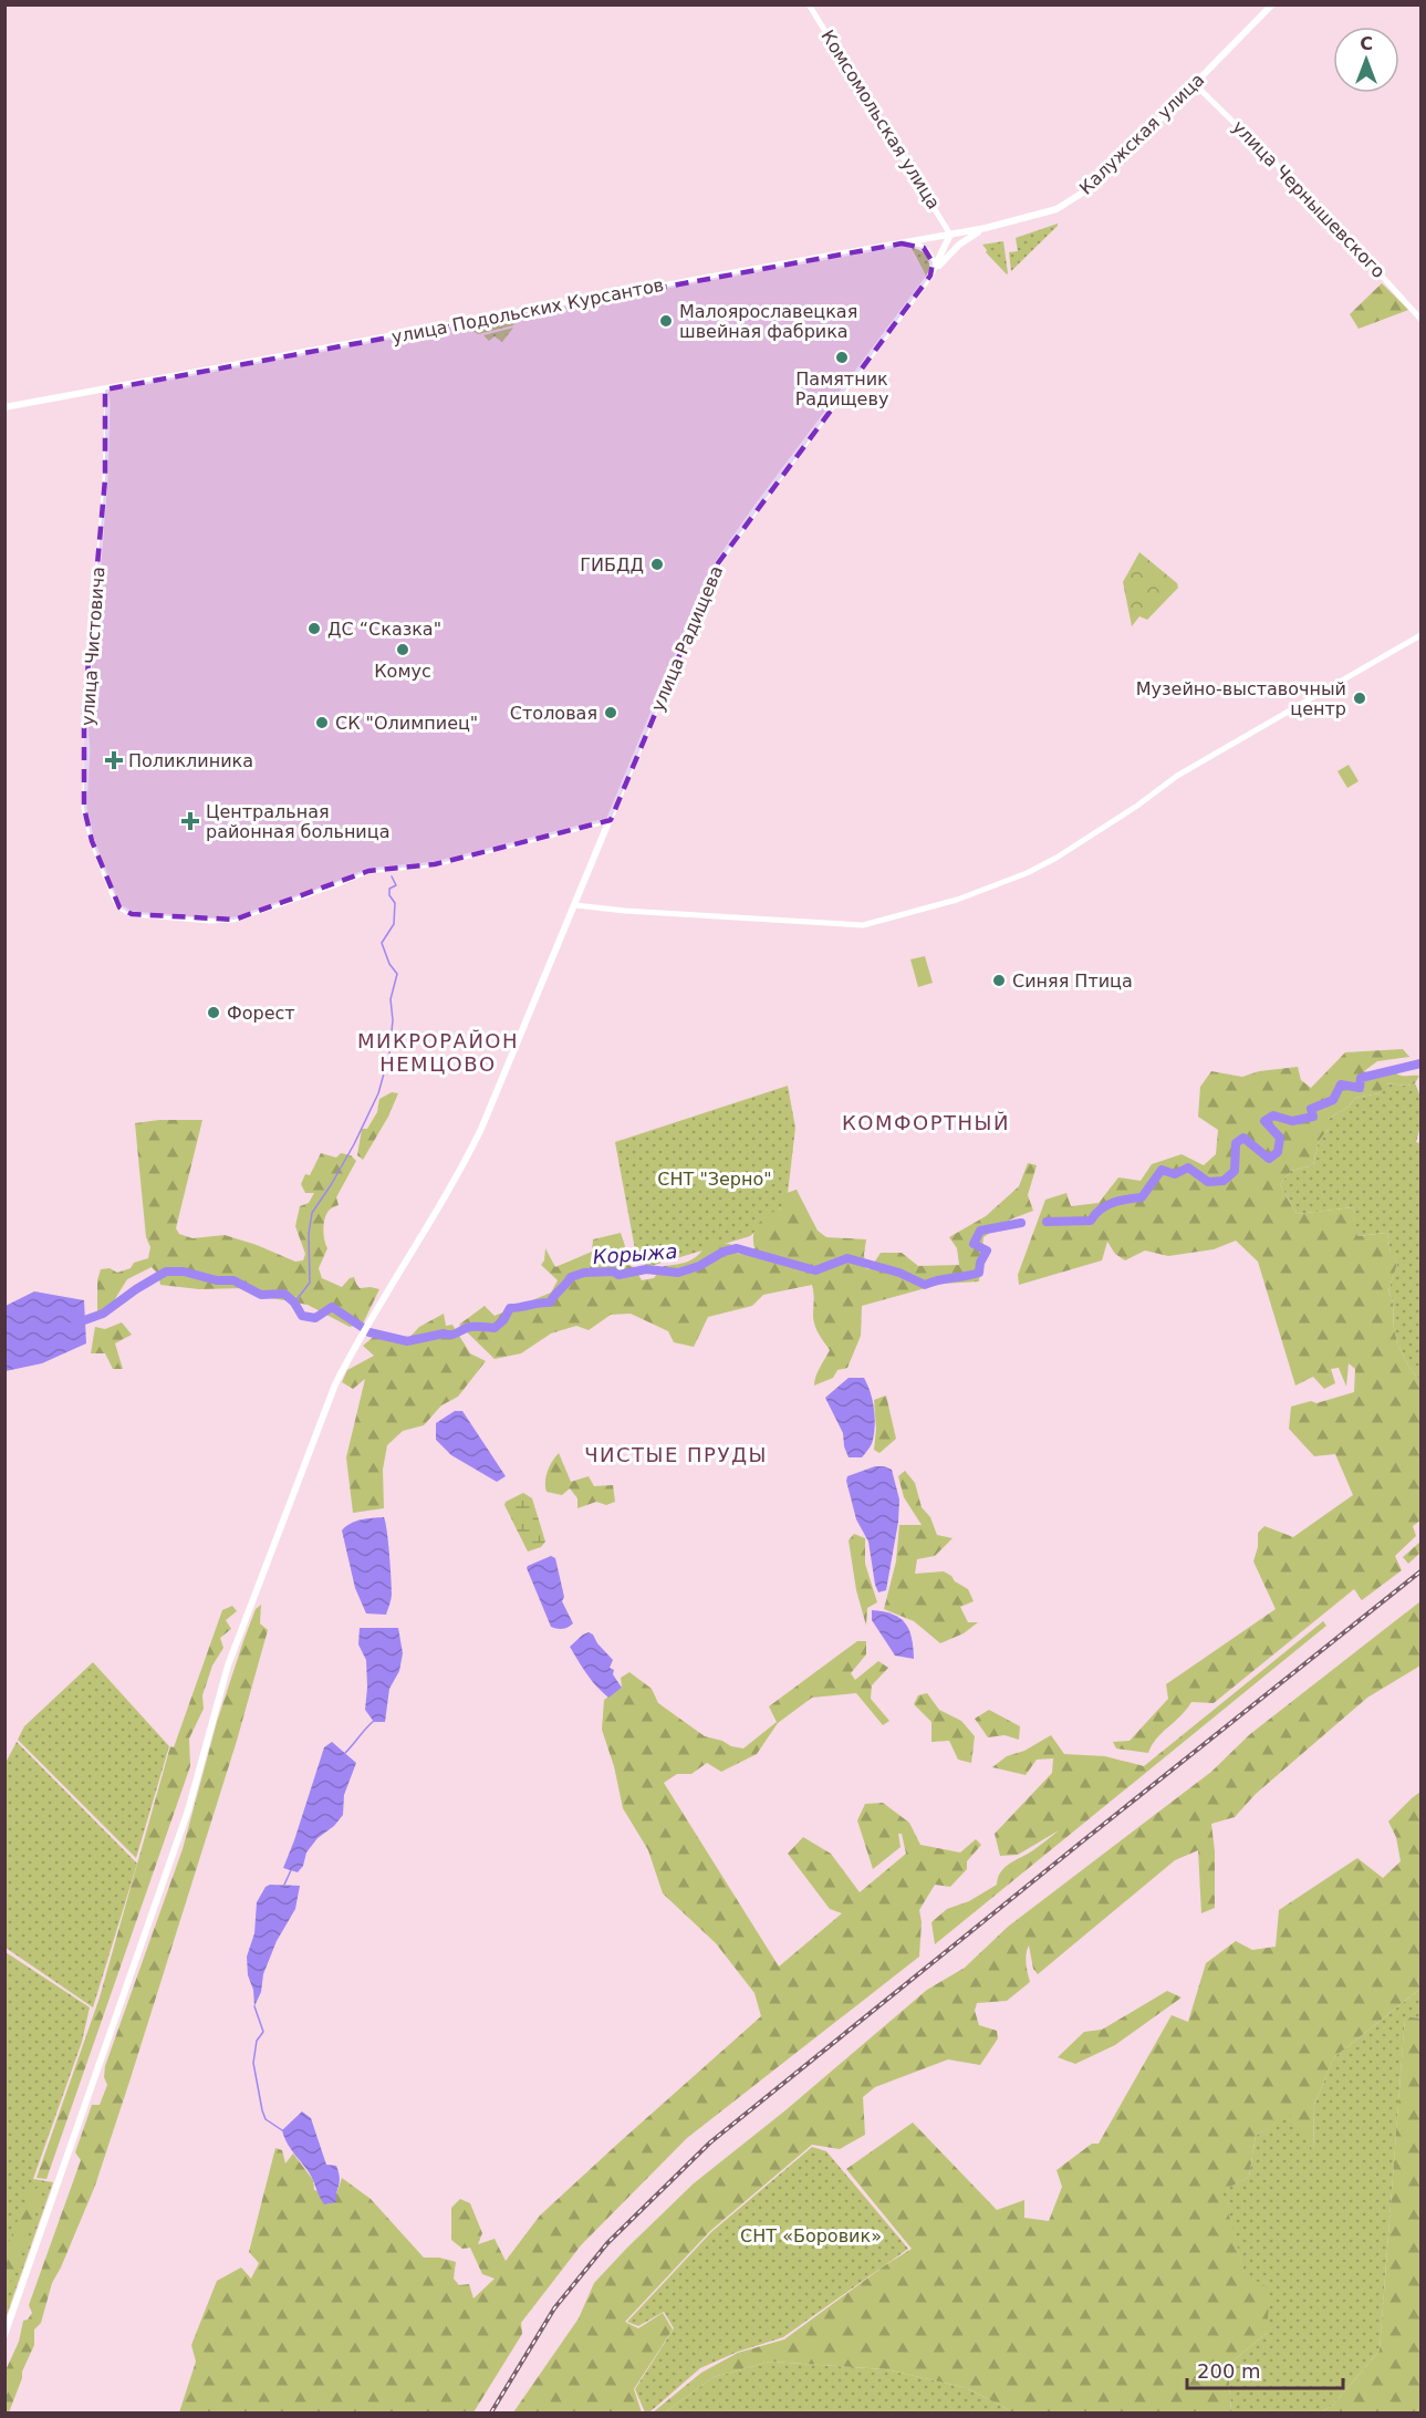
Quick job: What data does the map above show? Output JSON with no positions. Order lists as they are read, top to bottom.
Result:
{
  "streets": {
    "main road": ["Калужская улица", "улица Подольских Курсантов", "улица Радищева"],
    "street": ["Комсомольская улица", "улица Чернышевского", "улица Чистовича"]
  },
  "crossings": [
    ["Комсомольская улица", "Калужская улица"],
    ["Комсомольская улица", "улица Подольских Курсантов"],
    ["Комсомольская улица", "улица Радищева"],
    ["Калужская улица", "улица Чернышевского"],
    ["Калужская улица", "улица Подольских Курсантов"],
    ["Калужская улица", "улица Радищева"],
    ["улица Подольских Курсантов", "улица Радищева"],
    ["улица Подольских Курсантов", "улица Чистовича"],
    ["улица Радищева", "улица Чистовича"]
  ],
  "districts": ["МИКРОРАЙОН НЕМЦОВО", "КОМФОРТНЫЙ", "ЧИСТЫЕ ПРУДЫ"],
  "water": ["Корыжа"],
  "parks": ["СНТ \"Зерно\"", "СНТ «Боровик»"],
  "places": {
    "other": [
      "Малоярославецкая швейная фабрика",
      "Памятник Радищеву",
      "ГИБДД",
      "ДС “Сказка\"",
      "Комус",
      "Музейно-выставочный центр",
      "Столовая",
      "СК \"Олимпиец\"",
      "Синяя Птица",
      "Форест"
    ],
    "health": ["Поликлиника", "Центральная районная больница"]
  },
  "scale_bar": "200 m",
  "north": "top"
}
